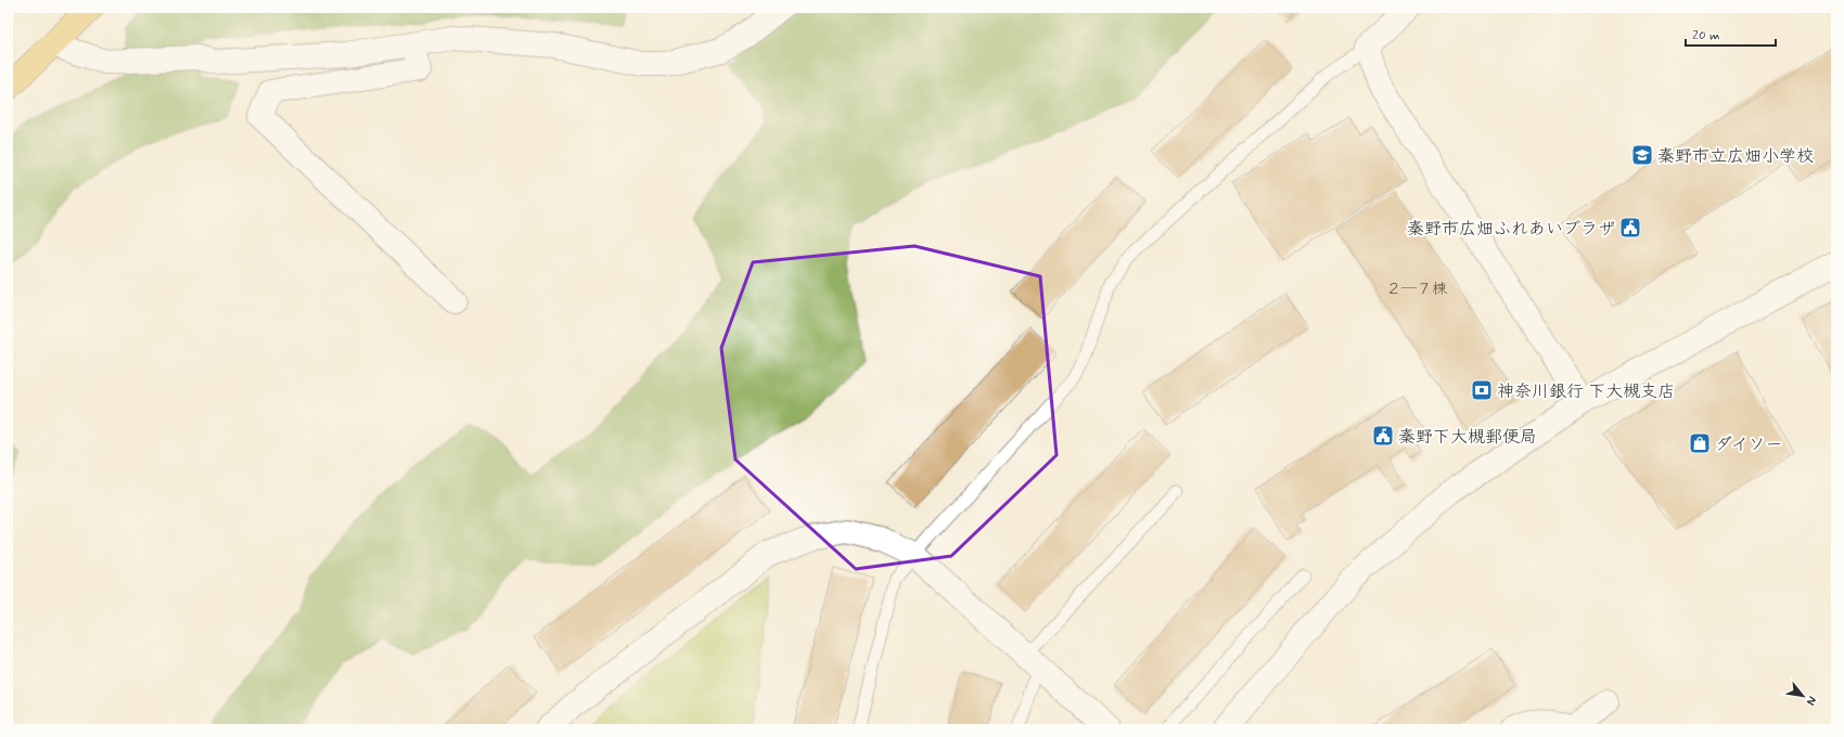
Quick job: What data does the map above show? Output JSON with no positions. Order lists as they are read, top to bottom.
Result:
{
  "places": {
    "school or university": ["秦野市立広畑小学校"],
    "public building": ["秦野市広畑ふれあいプラザ", "秦野下大槻郵便局"],
    "bank": ["神奈川銀行 下大槻支店"],
    "shop": ["ダイソー"]
  },
  "house_numbers": ["２―７棟"],
  "scale_bar": "20 m",
  "north": "bottom right"
}
